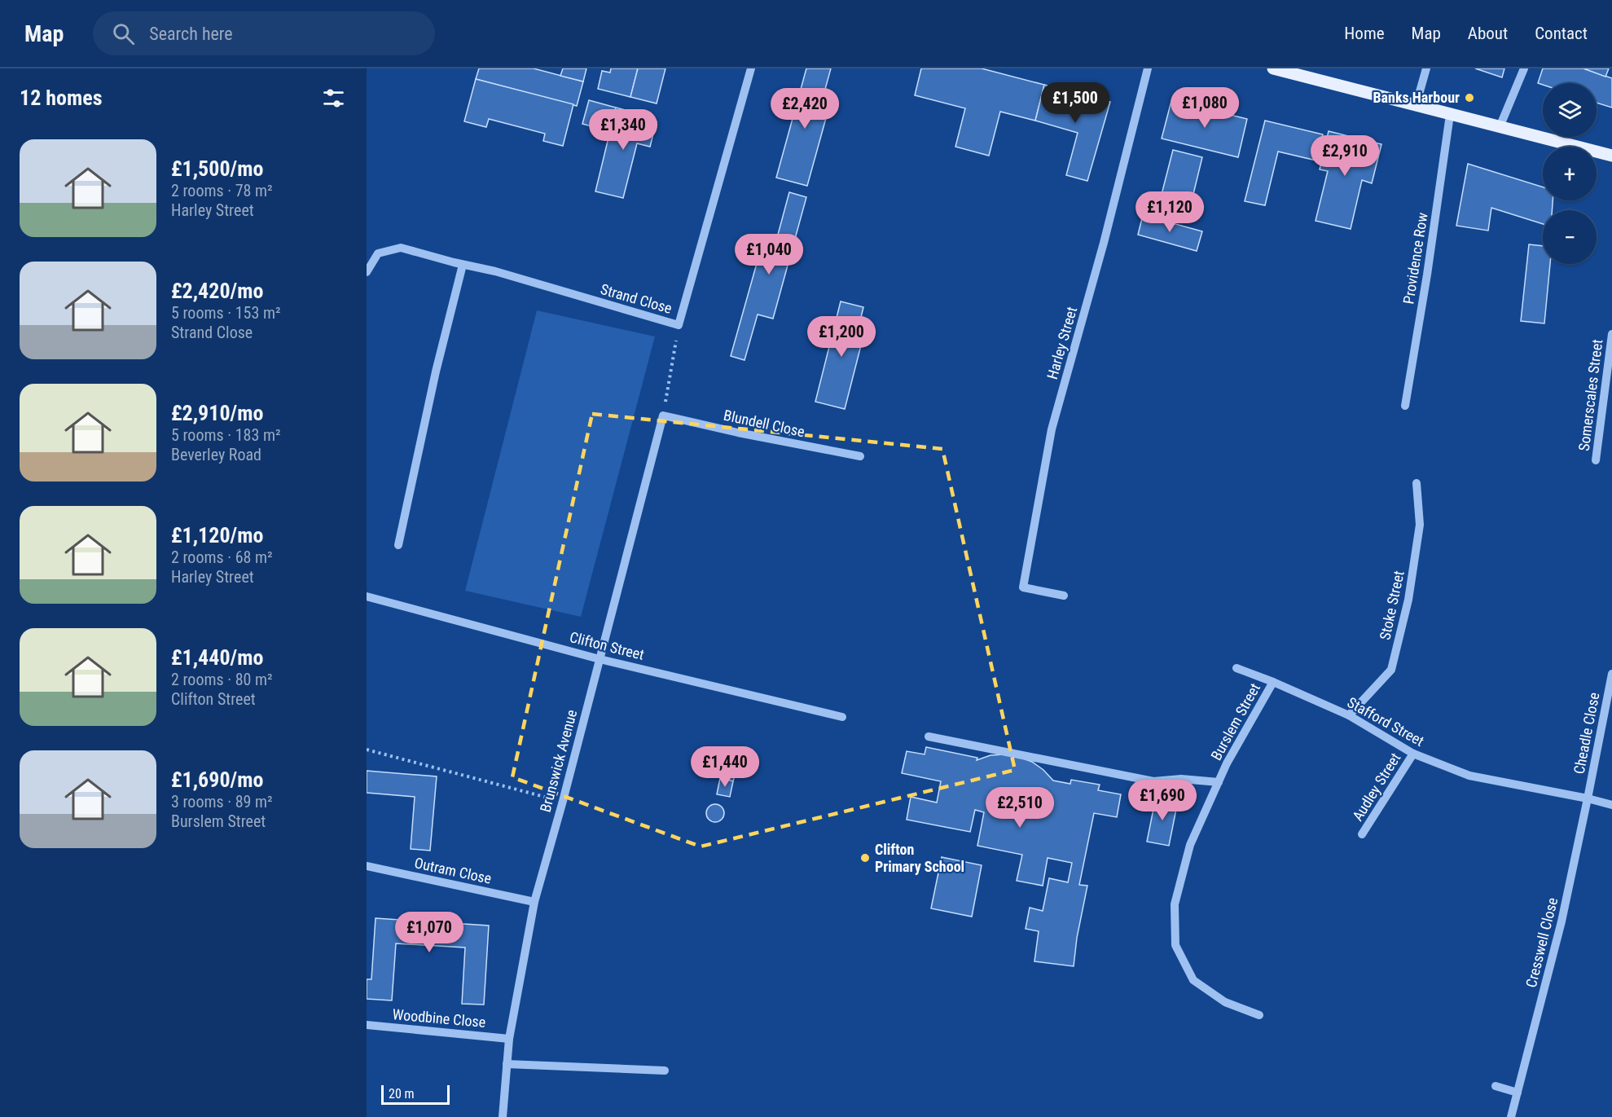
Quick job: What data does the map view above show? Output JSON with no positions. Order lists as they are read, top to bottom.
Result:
{
  "streets": {
    "street": [
      "Providence Row",
      "Strand Close",
      "Harley Street",
      "Somerscales Street",
      "Blundell Close",
      "Stoke Street",
      "Clifton Street",
      "Burslem Street",
      "Stafford Street",
      "Cheadle Close",
      "Brunswick Avenue",
      "Audley Street",
      "Outram Close",
      "Cresswell Close",
      "Woodbine Close"
    ]
  },
  "crossings": [
    ["Blundell Close", "Brunswick Avenue"],
    ["Stoke Street", "Stafford Street"],
    ["Clifton Street", "Brunswick Avenue"],
    ["Burslem Street", "Stafford Street"],
    ["Stafford Street", "Cheadle Close"],
    ["Stafford Street", "Audley Street"],
    ["Stafford Street", "Cresswell Close"],
    ["Cheadle Close", "Cresswell Close"],
    ["Brunswick Avenue", "Outram Close"],
    ["Brunswick Avenue", "Woodbine Close"]
  ],
  "places": ["Banks Harbour", "Clifton Primary School"],
  "scale_bar": "20 m",
  "page": {
    "header": "Map",
    "search": "Search here",
    "nav": [
      "Home",
      "Map",
      "About",
      "Contact"
    ],
    "heading": "12 homes",
    "price": [
      "£1,500",
      "£1,080",
      "£2,420",
      "£1,340",
      "£2,910",
      "£1,120",
      "£1,040",
      "£1,200",
      "£1,440",
      "£1,690",
      "£2,510",
      "£1,070"
    ],
    "map_buttons": ["+", "−"],
    "list": [
      {
        "name": "£1,500/mo",
        "note": "2 rooms · 78 m² · Harley Street"
      },
      {
        "name": "£2,420/mo",
        "note": "5 rooms · 153 m² · Strand Close"
      },
      {
        "name": "£2,910/mo",
        "note": "5 rooms · 183 m² · Beverley Road"
      },
      {
        "name": "£1,120/mo",
        "note": "2 rooms · 68 m² · Harley Street"
      },
      {
        "name": "£1,440/mo",
        "note": "2 rooms · 80 m² · Clifton Street"
      },
      {
        "name": "£1,690/mo",
        "note": "3 rooms · 89 m² · Burslem Street"
      }
    ],
    "scale": "20 m"
  }
}
